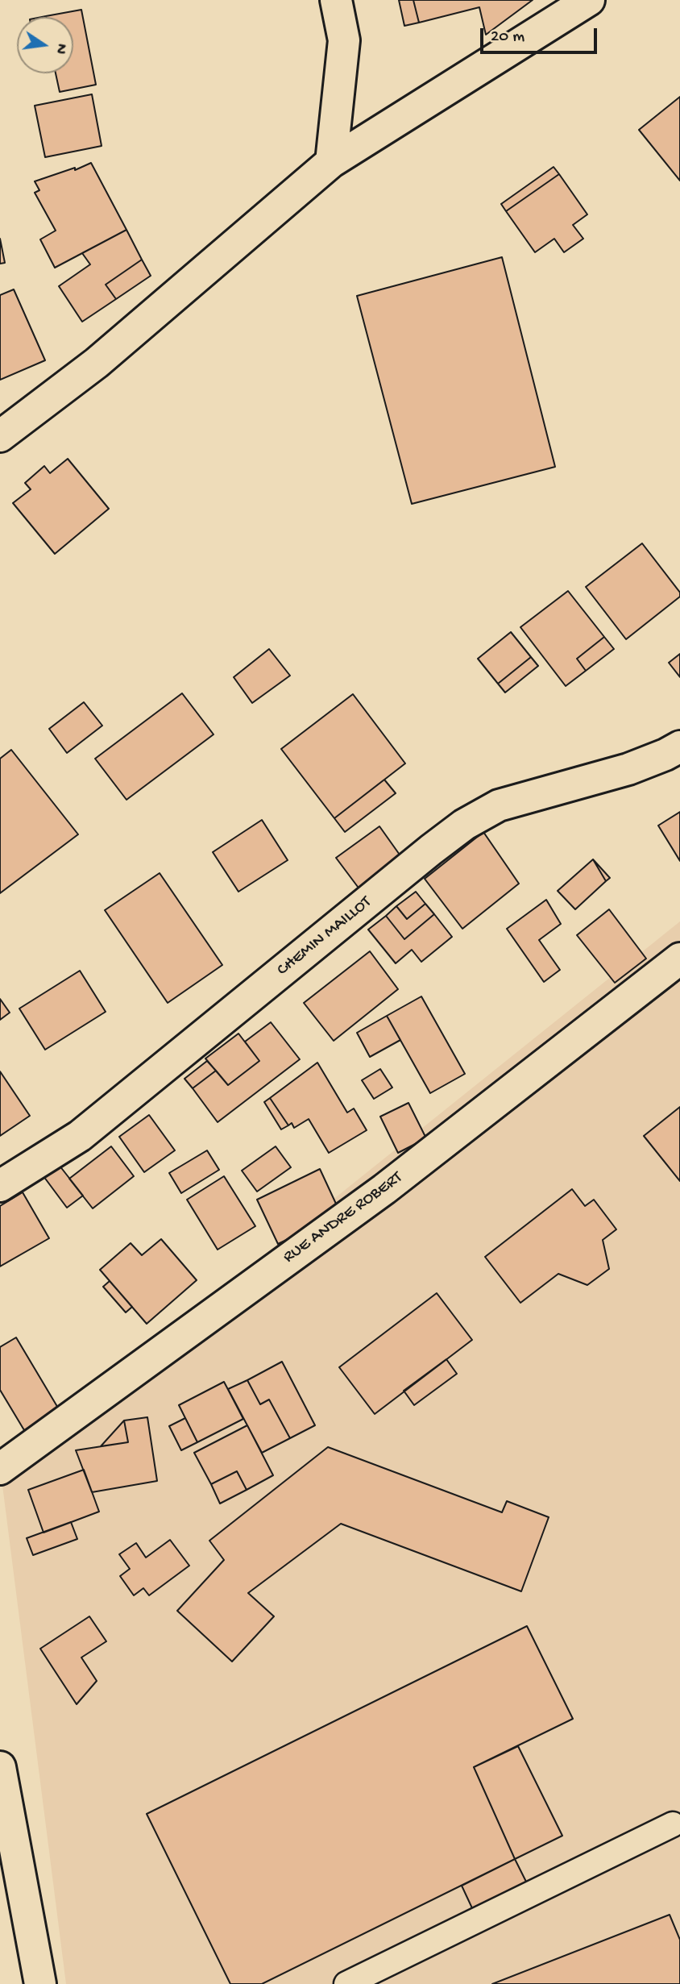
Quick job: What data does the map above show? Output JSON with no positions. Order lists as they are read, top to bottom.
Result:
{
  "streets": {
    "street": ["CHEMIN MAILLOT", "RUE ANDRE ROBERT"]
  },
  "scale_bar": "20 m",
  "north": "right"
}
